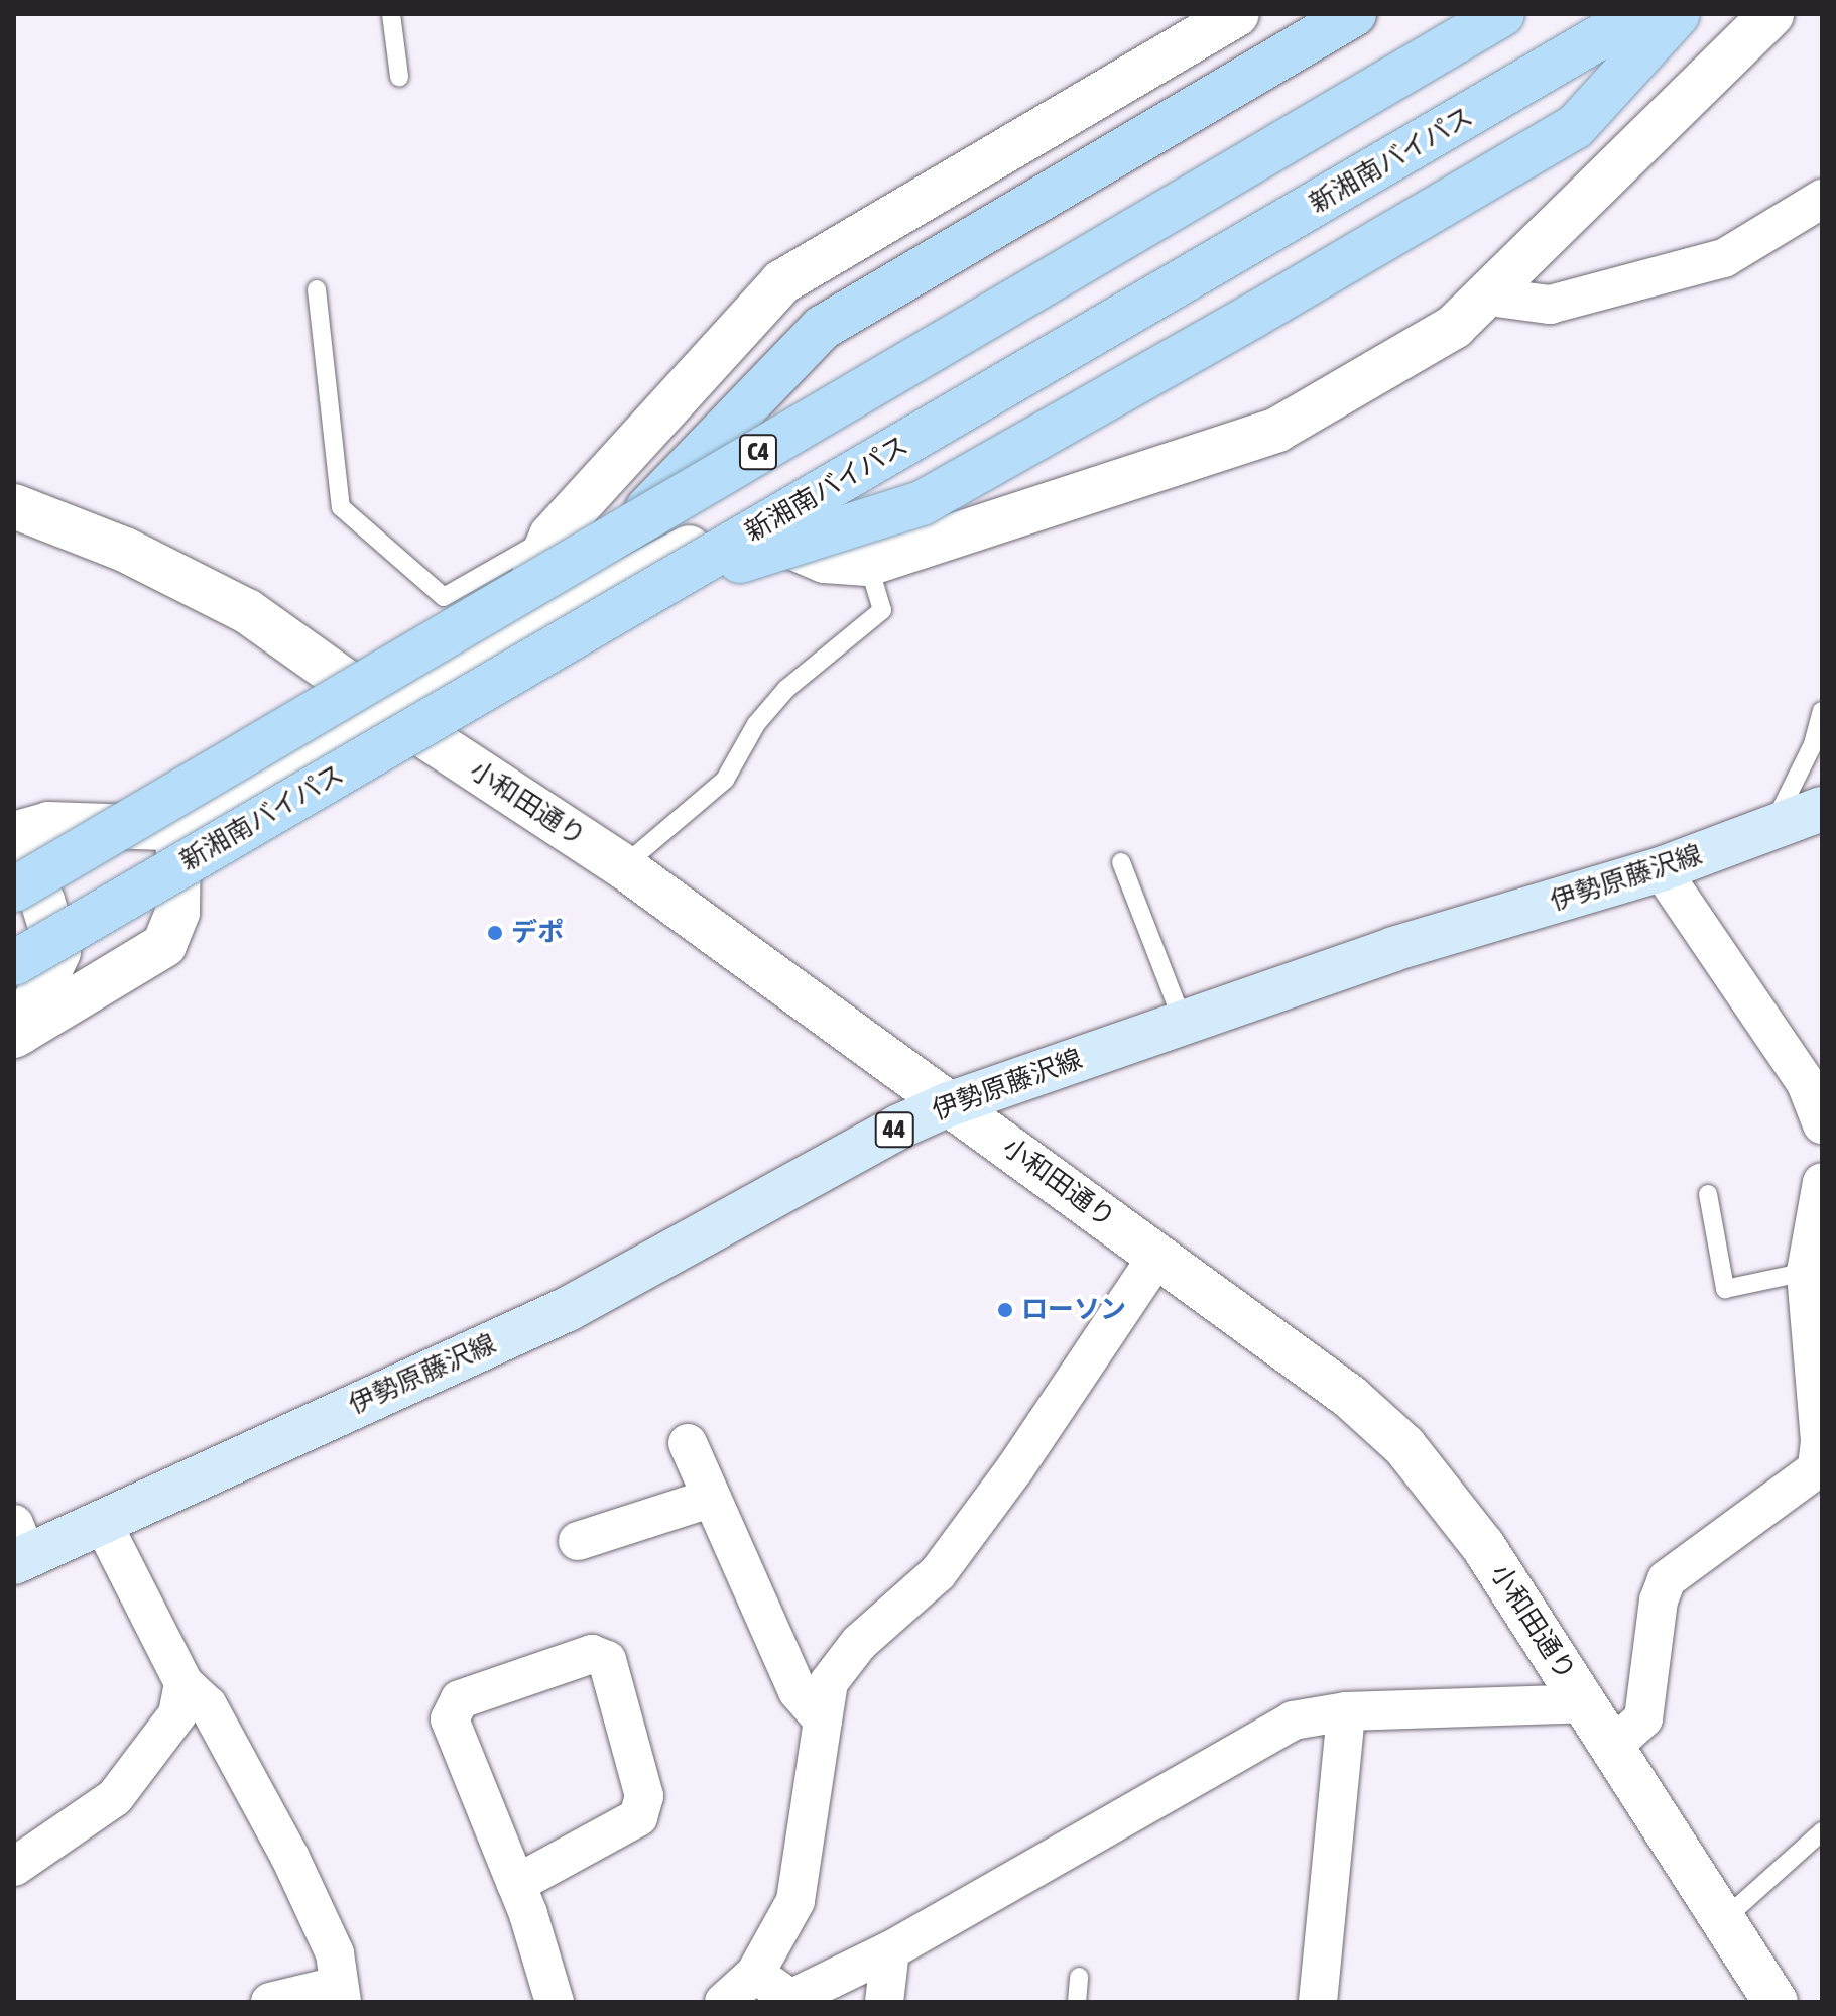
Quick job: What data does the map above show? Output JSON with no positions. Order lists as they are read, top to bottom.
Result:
{
  "streets": {
    "highway": ["新湘南バイパス", "C4"],
    "main road": ["伊勢原藤沢線", "44"],
    "street": ["小和田通り"]
  },
  "crossings": [
    ["小和田通り", "伊勢原藤沢線"]
  ],
  "places": ["デポ", "ローソン"]
}
